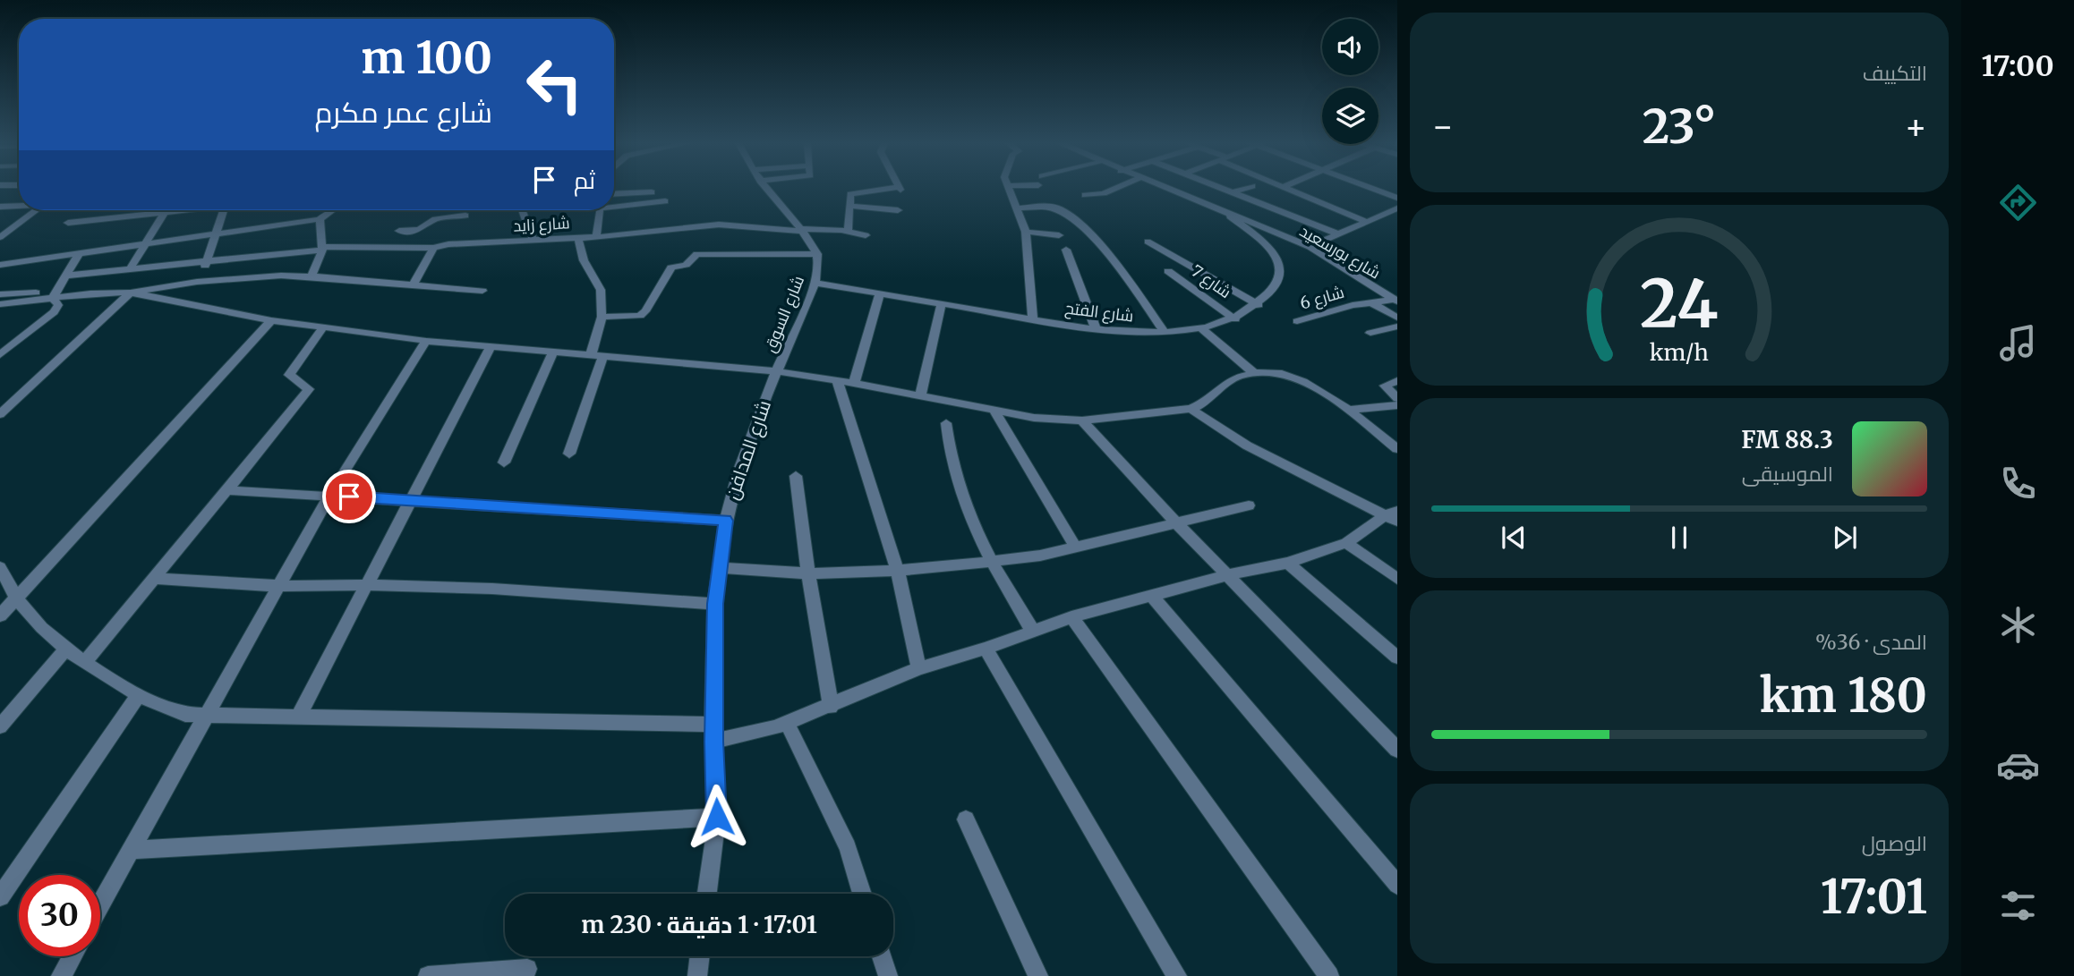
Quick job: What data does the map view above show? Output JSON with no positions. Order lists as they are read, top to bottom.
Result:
{
  "streets": {
    "street": [
      "شارع زايد",
      "شارع بورسعيد",
      "شارع 7",
      "شارع 6",
      "شارع الفتح",
      "شارع السوق",
      "شارع المدافن"
    ]
  },
  "crossings": [
    ["شارع زايد", "شارع السوق"],
    ["شارع بورسعيد", "شارع 6"],
    ["شارع بورسعيد", "شارع الفتح"],
    ["شارع 7", "شارع الفتح"],
    ["شارع الفتح", "شارع السوق"],
    ["شارع السوق", "شارع المدافن"]
  ],
  "page": {
    "tabs": "17:00",
    "tile": [
      "التكييف",
      ["المدى · 36%", "180 km"],
      ["الوصول", "17:01"]
    ],
    "turn": ["100 m", "شارع عمر مكرم"],
    "heat": ["−", "23°", "+"],
    "then": "ثم",
    "song": ["88.3 FM", "الموسيقى"],
    "limit": "30",
    "trip": "17:01 · 1 دقيقة · 230 m",
    "gauge": ["24", "km/h"]
  }
}
